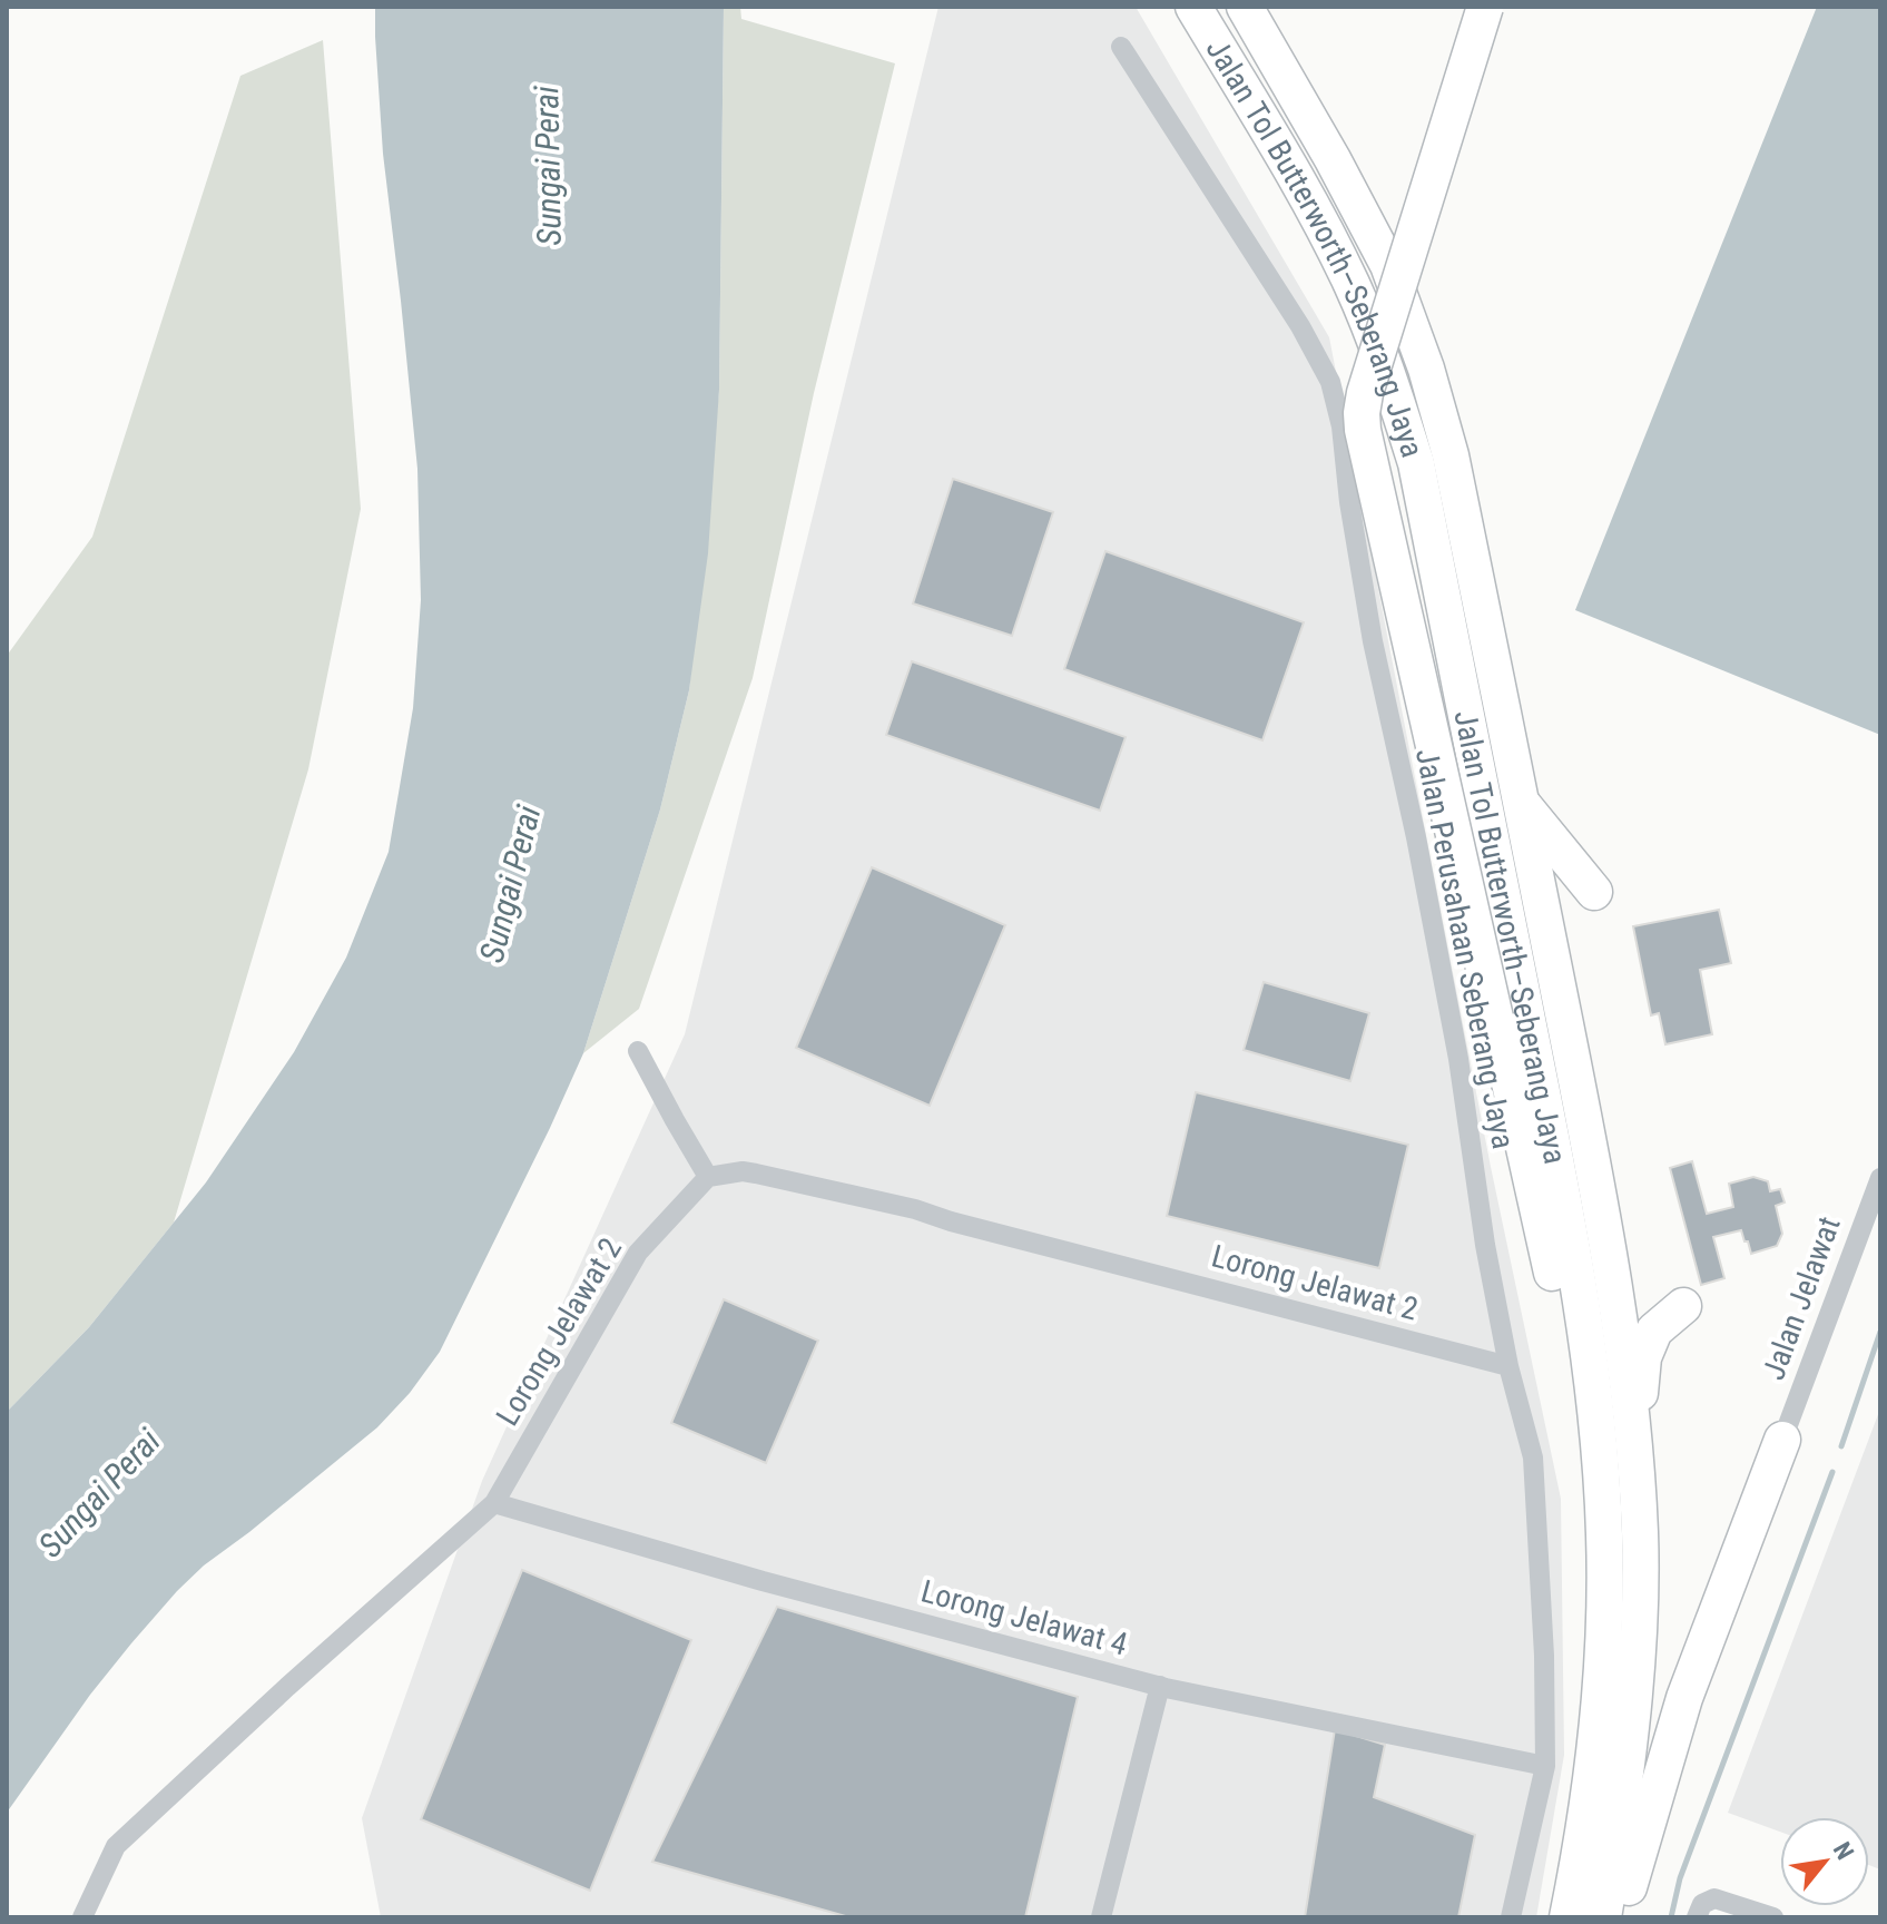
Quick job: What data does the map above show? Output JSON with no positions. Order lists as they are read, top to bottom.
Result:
{
  "streets": {
    "highway": ["Jalan Tol Butterworth–Seberang Jaya"],
    "street": [
      "Jalan Perusahaan Seberang Jaya",
      "Lorong Jelawat 2",
      "Jalan Jelawat",
      "Lorong Jelawat 4"
    ]
  },
  "crossings": [
    ["Jalan Perusahaan Seberang Jaya", "Lorong Jelawat 2"],
    ["Jalan Perusahaan Seberang Jaya", "Lorong Jelawat 4"],
    ["Lorong Jelawat 2", "Lorong Jelawat 4"]
  ],
  "water": ["Sungai Perai"],
  "north": "top right"
}
